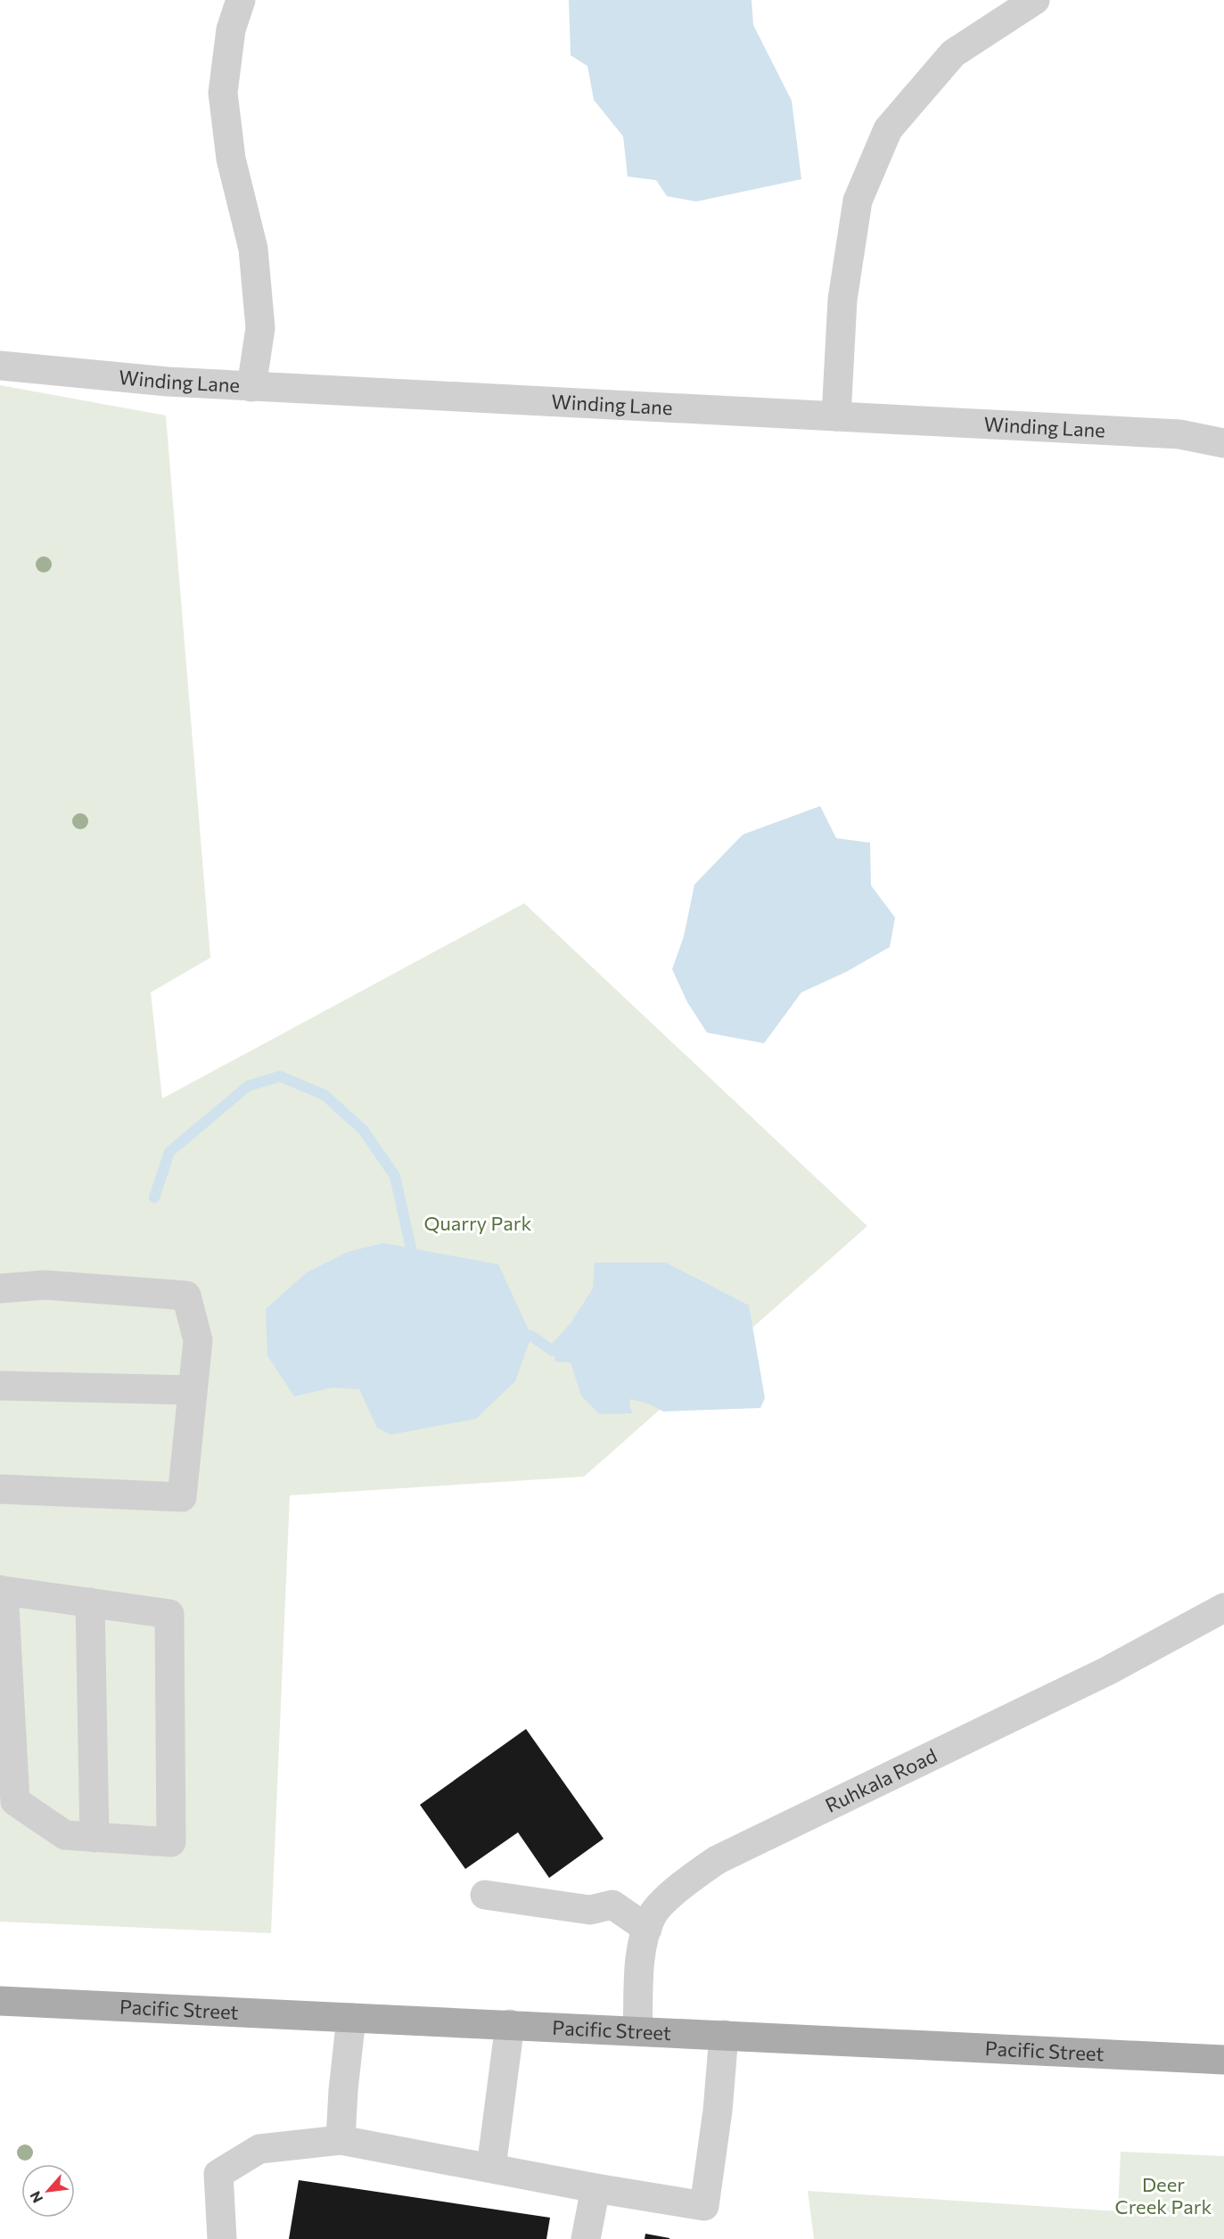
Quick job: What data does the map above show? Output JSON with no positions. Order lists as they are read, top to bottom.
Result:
{
  "streets": {
    "main road": ["Pacific Street"],
    "street": ["Winding Lane", "Ruhkala Road"]
  },
  "crossings": [
    ["Ruhkala Road", "Pacific Street"]
  ],
  "parks": ["Quarry Park", "Deer Creek Park"],
  "north": "bottom left"
}
